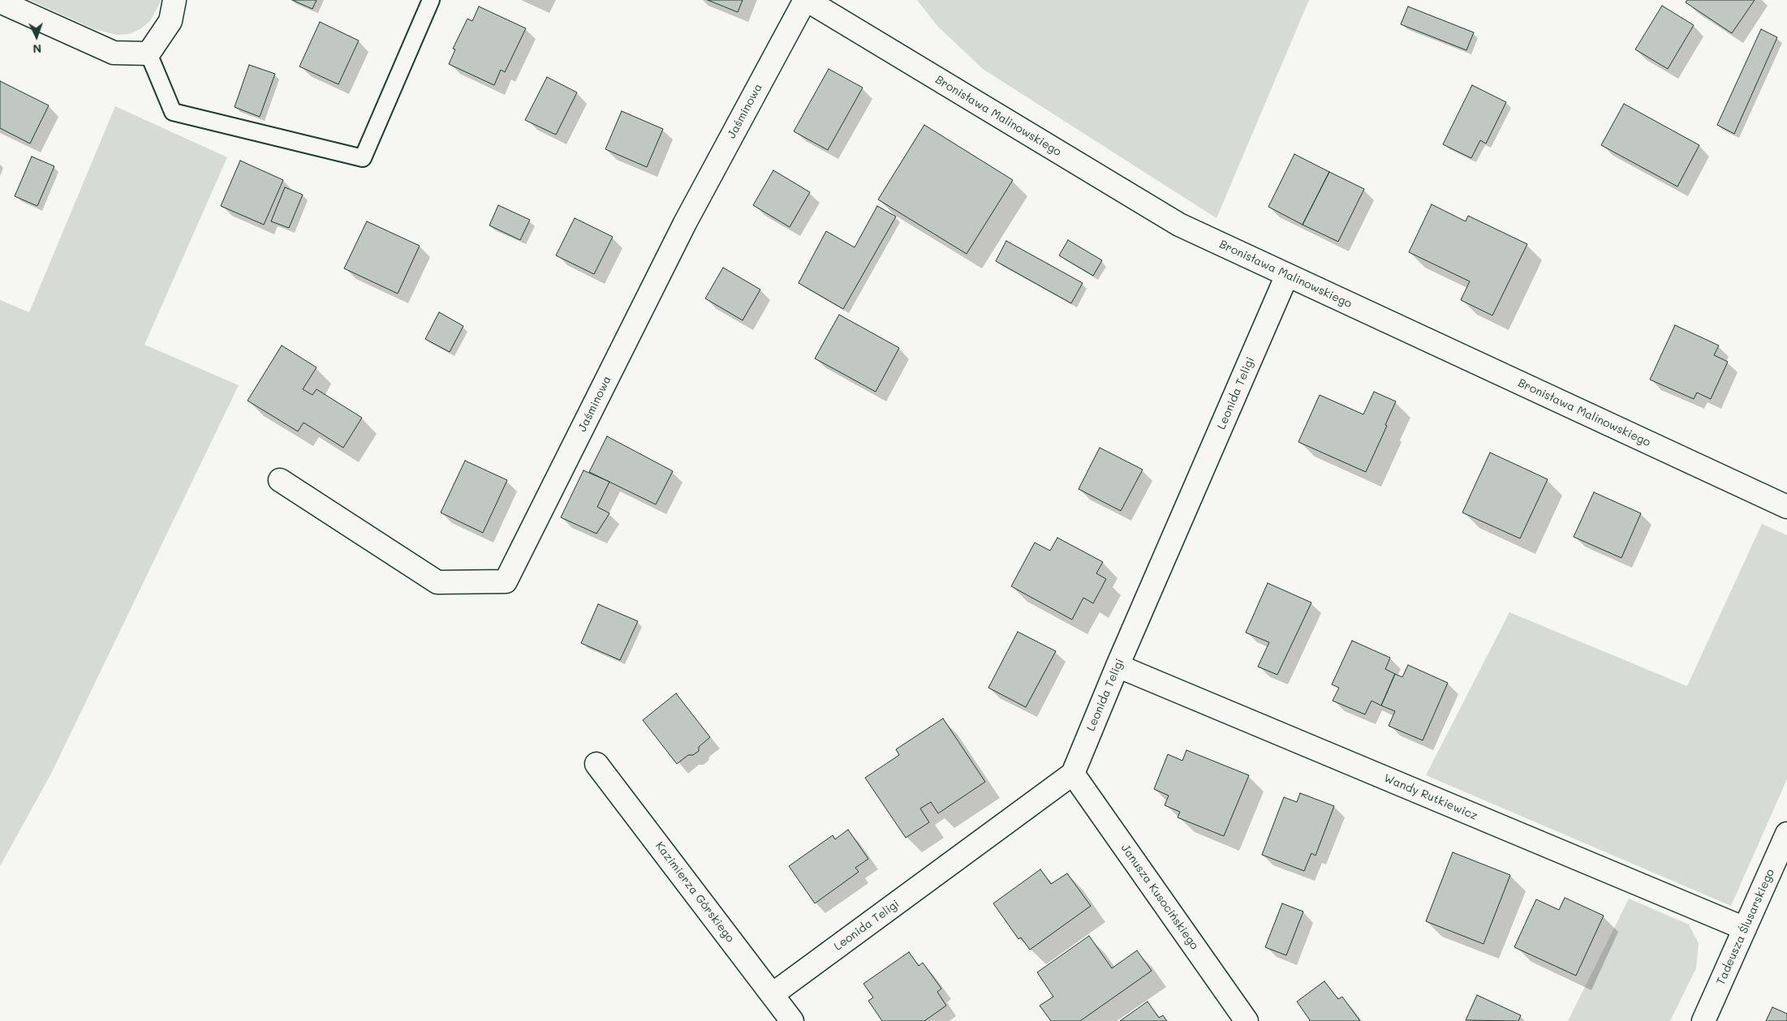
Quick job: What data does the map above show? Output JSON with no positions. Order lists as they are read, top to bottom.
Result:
{
  "streets": {
    "street": [
      "Jaśminowa",
      "Bronisława Malinowskiego",
      "Leonida Teligi",
      "Wandy Rutkiewicz",
      "Kazimierza Górskiego",
      "Janusza Kusocińskiego",
      "Tadeusza Ślusarskiego"
    ]
  },
  "crossings": [
    ["Jaśminowa", "Bronisława Malinowskiego"],
    ["Bronisława Malinowskiego", "Leonida Teligi"],
    ["Leonida Teligi", "Wandy Rutkiewicz"],
    ["Leonida Teligi", "Kazimierza Górskiego"],
    ["Leonida Teligi", "Janusza Kusocińskiego"],
    ["Wandy Rutkiewicz", "Tadeusza Ślusarskiego"]
  ],
  "north": "bottom"
}
